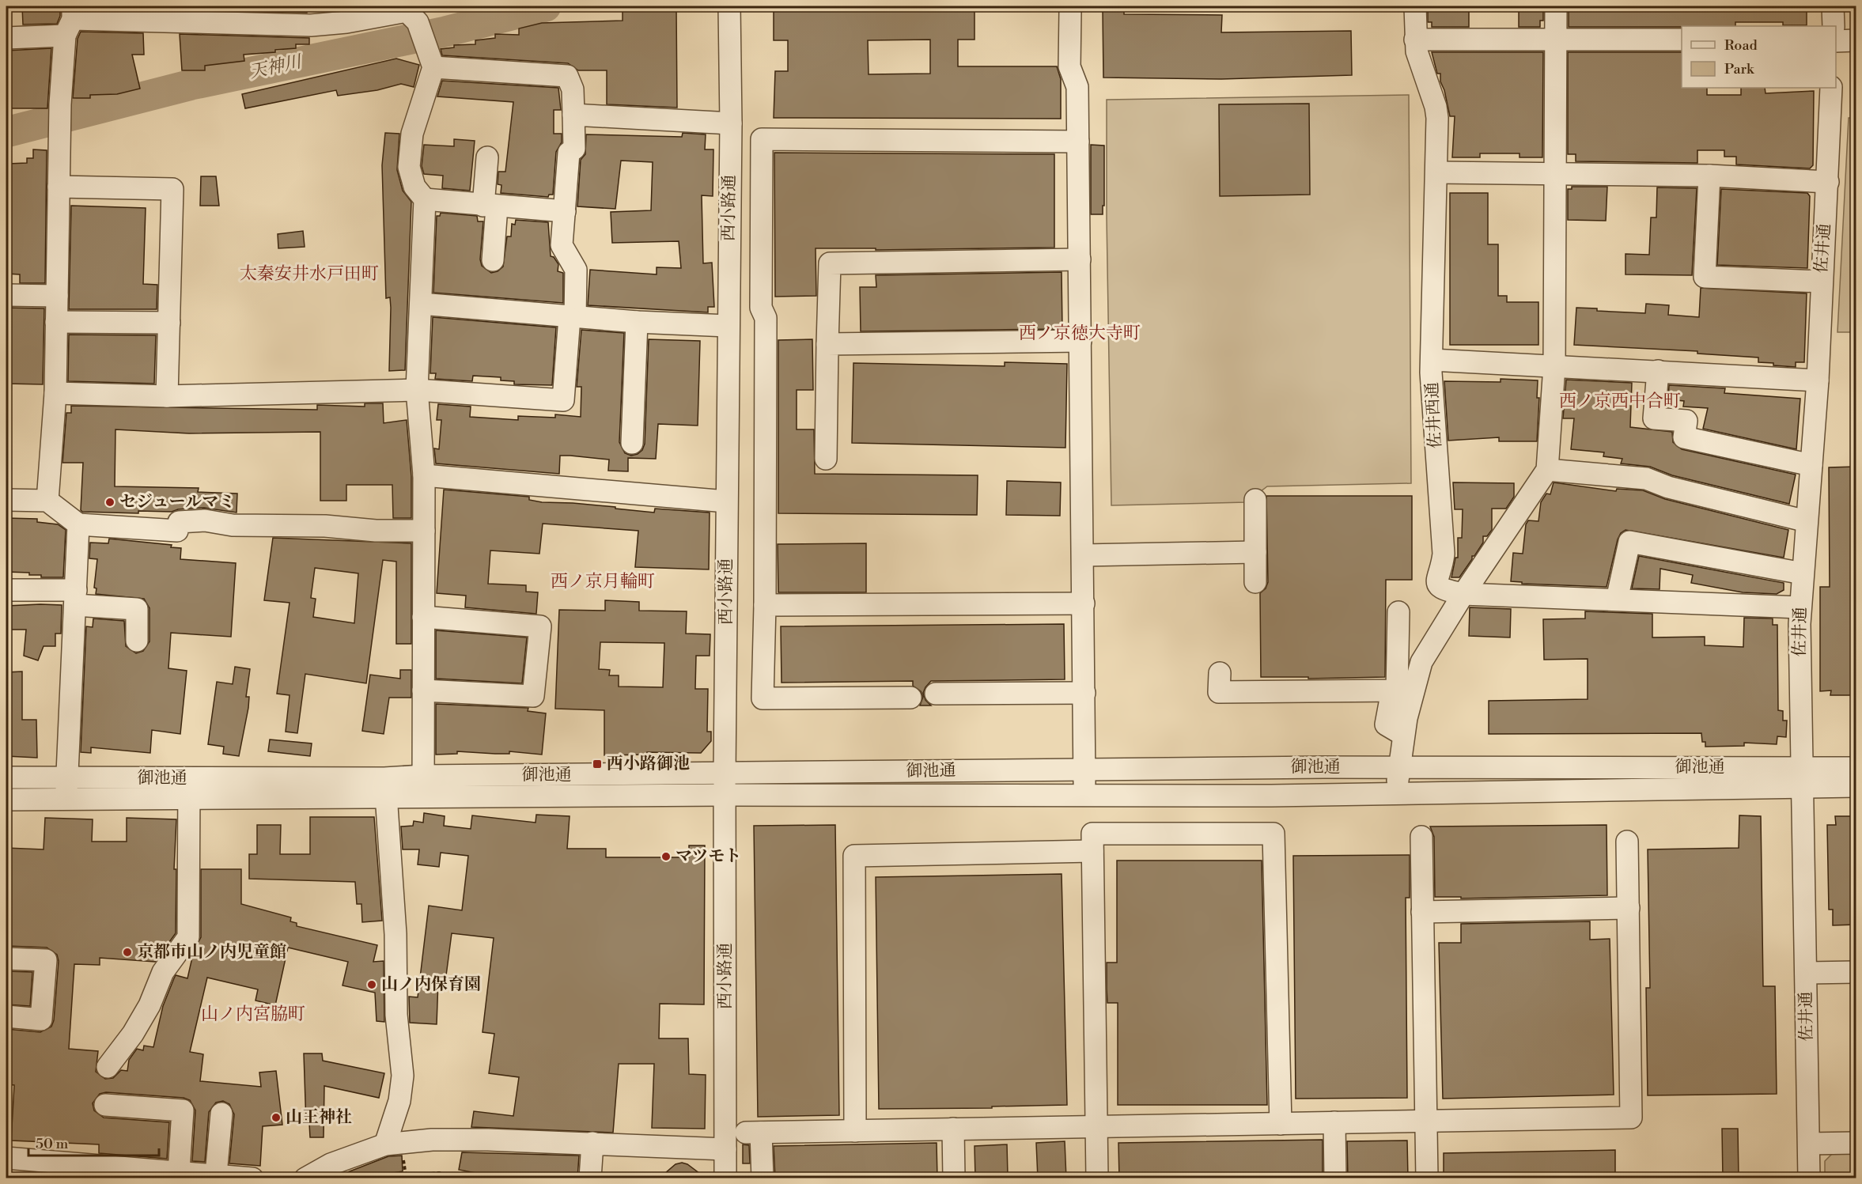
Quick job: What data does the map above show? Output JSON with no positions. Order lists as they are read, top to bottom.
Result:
{
  "streets": {
    "street": [
      "西小路通",
      "佐井通",
      "佐井西通",
      "御池通"
    ]
  },
  "crossings": [
    ["西小路通", "御池通"],
    ["佐井通", "御池通"]
  ],
  "districts": [
    "太秦安井水戸田町",
    "西ノ京徳大寺町",
    "西ノ京西中合町",
    "西ノ京月輪町",
    "山ノ内宮脇町"
  ],
  "water": ["天神川"],
  "places": {
    "other": [
      "セジュールマミ",
      "マツモト",
      "京都市山ノ内児童館",
      "山ノ内保育園",
      "山王神社"
    ],
    "transit": ["西小路御池"]
  },
  "legend": ["Road", "Park"],
  "scale_bar": "50 m"
}
